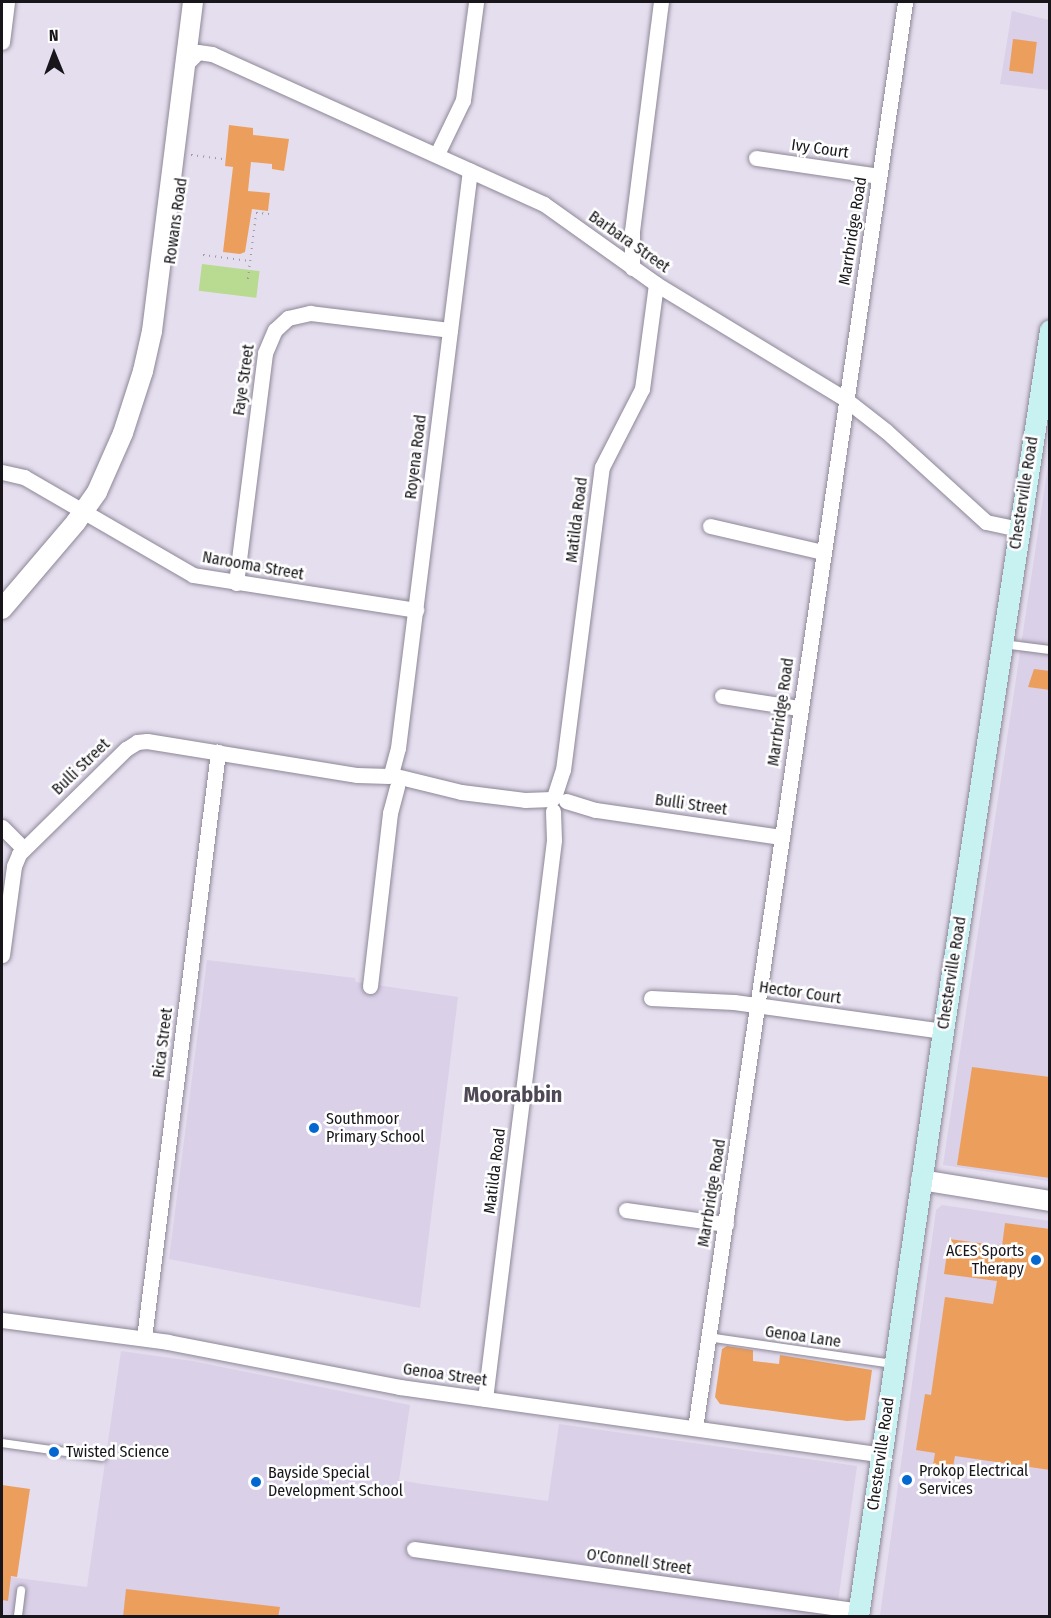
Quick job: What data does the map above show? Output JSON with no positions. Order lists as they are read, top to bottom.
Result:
{
  "streets": {
    "main road": ["Chesterville Road"],
    "street": [
      "Ivy Court",
      "Rowans Road",
      "Marrbridge Road",
      "Barbara Street",
      "Faye Street",
      "Royena Road",
      "Matilda Road",
      "Narooma Street",
      "Bulli Street",
      "Hector Court",
      "Rica Street",
      "Genoa Street",
      "O'Connell Street"
    ],
    "lane": ["Genoa Lane"]
  },
  "crossings": [
    ["Ivy Court", "Marrbridge Road"],
    ["Rowans Road", "Barbara Street"],
    ["Rowans Road", "Narooma Street"],
    ["Marrbridge Road", "Barbara Street"],
    ["Marrbridge Road", "Bulli Street"],
    ["Marrbridge Road", "Hector Court"],
    ["Marrbridge Road", "Genoa Lane"],
    ["Marrbridge Road", "Genoa Street"],
    ["Barbara Street", "Royena Road"],
    ["Barbara Street", "Chesterville Road"],
    ["Barbara Street", "Matilda Road"],
    ["Faye Street", "Royena Road"],
    ["Faye Street", "Narooma Street"],
    ["Royena Road", "Narooma Street"],
    ["Royena Road", "Bulli Street"],
    ["Chesterville Road", "Hector Court"],
    ["Chesterville Road", "Genoa Lane"],
    ["Chesterville Road", "Genoa Street"],
    ["Chesterville Road", "O'Connell Street"],
    ["Matilda Road", "Bulli Street"],
    ["Matilda Road", "Genoa Street"],
    ["Bulli Street", "Rica Street"],
    ["Rica Street", "Genoa Street"]
  ],
  "districts": ["Moorabbin"],
  "places": [
    "Southmoor Primary School",
    "ACES Sports Therapy",
    "Twisted Science",
    "Prokop Electrical Services",
    "Bayside Special Development School"
  ],
  "north": "top"
}
